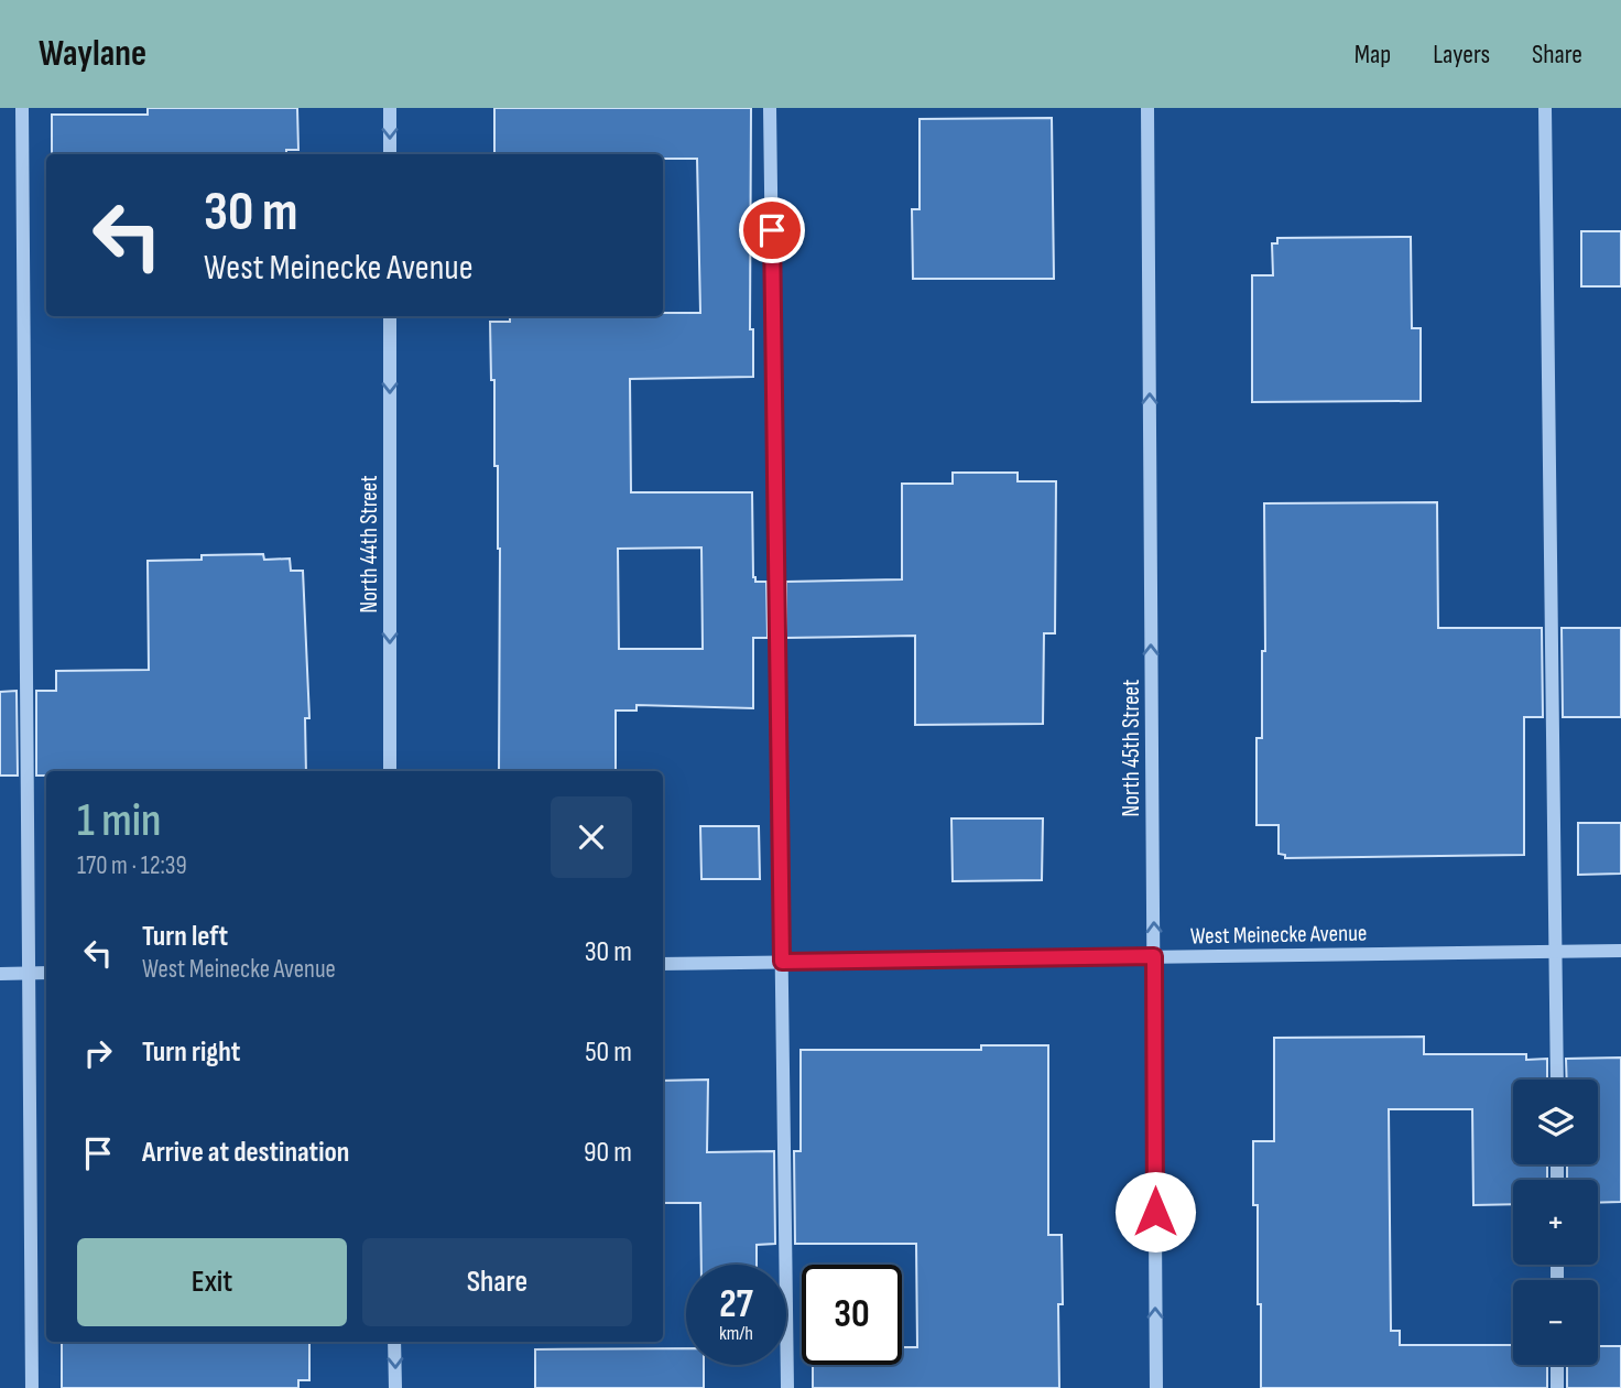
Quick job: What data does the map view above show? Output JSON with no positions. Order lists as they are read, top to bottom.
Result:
{
  "streets": {
    "street": ["North 44th Street", "North 45th Street", "West Meinecke Avenue"]
  },
  "crossings": [
    ["North 45th Street", "West Meinecke Avenue"]
  ],
  "one_way": ["North 44th Street", "North 45th Street"],
  "page": {
    "header": "Waylane",
    "nav": ["Map", "Layers", "Share"],
    "turn": ["30 m", "West Meinecke Avenue"],
    "heading": ["1 min", "170 m · 12:39"],
    "list": [
      {
        "name": "Turn left",
        "note": "West Meinecke Avenue",
        "value": "30 m"
      },
      {
        "name": "Turn right",
        "value": "50 m"
      },
      {
        "name": "Arrive at destination",
        "value": "90 m"
      }
    ],
    "map_buttons": ["+", "−"],
    "buttons": ["Exit", "Share"],
    "speed": "27 km/h",
    "limit": "30"
  }
}
